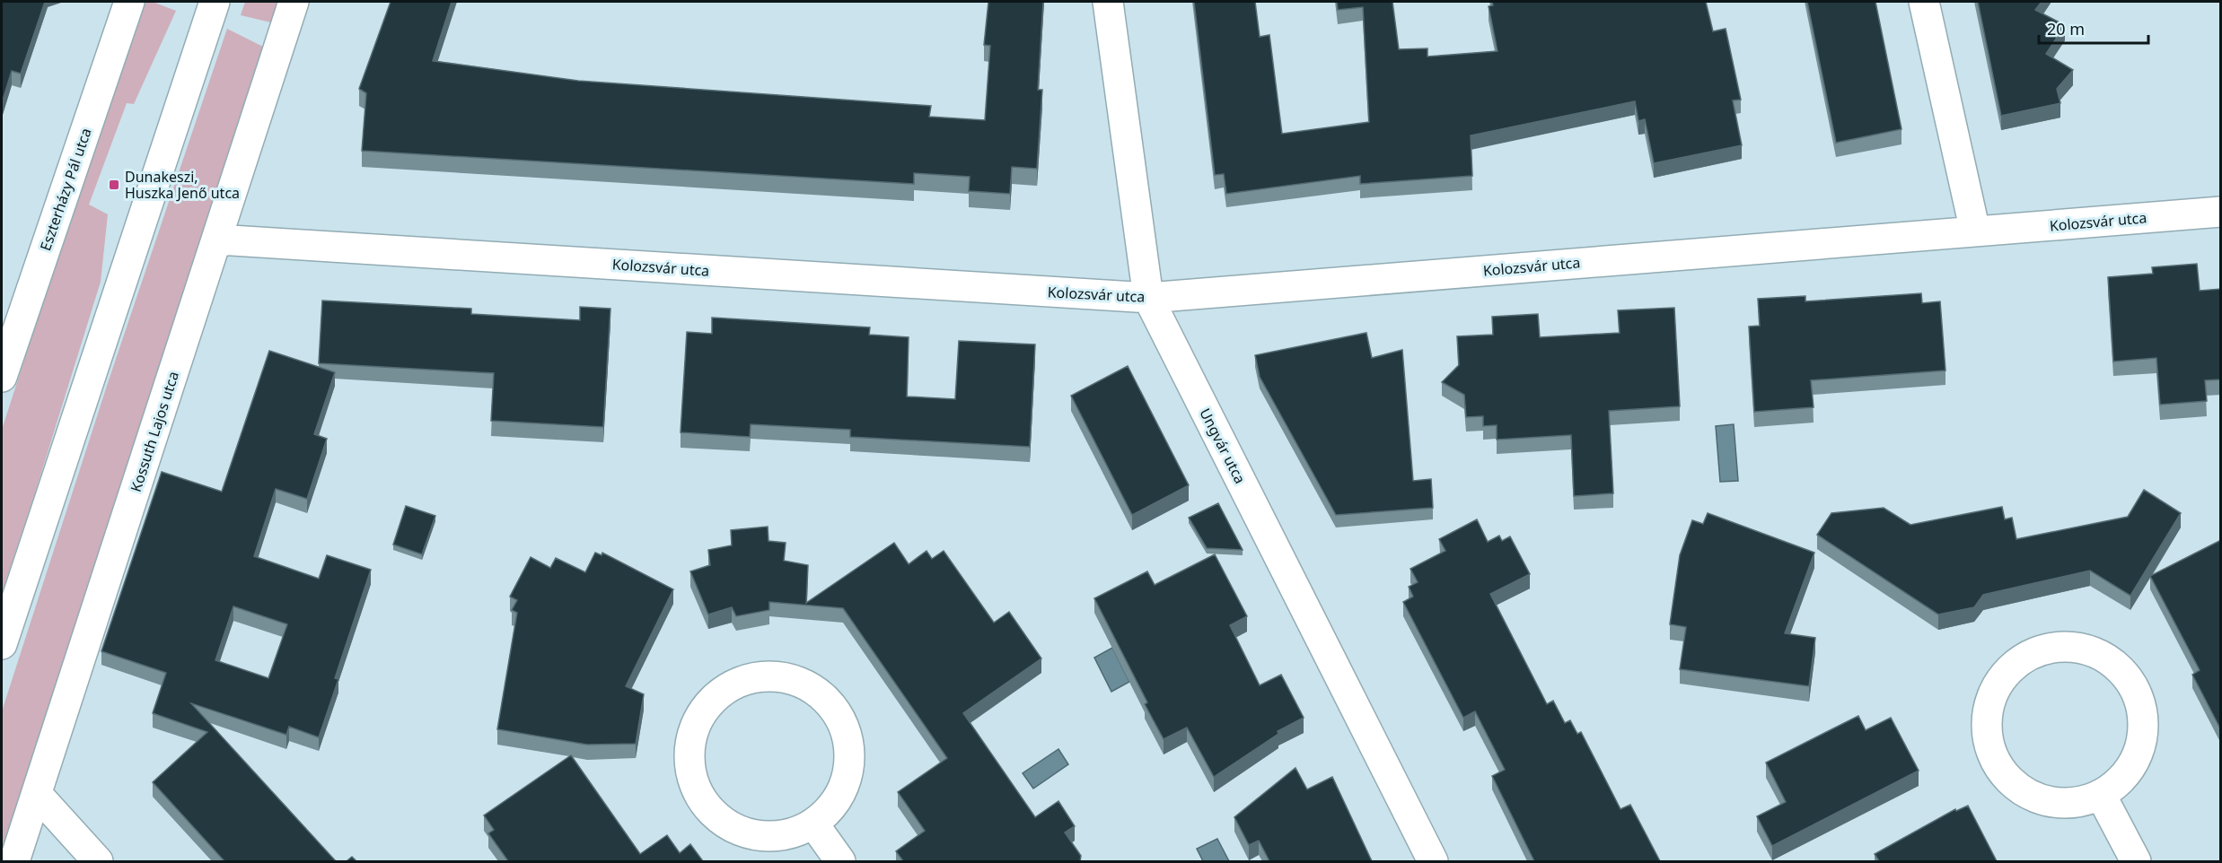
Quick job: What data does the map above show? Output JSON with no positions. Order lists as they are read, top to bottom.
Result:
{
  "streets": {
    "street": [
      "Eszterházy Pál utca",
      "Kolozsvár utca",
      "Kossuth Lajos utca",
      "Ungvár utca"
    ]
  },
  "crossings": [
    ["Kolozsvár utca", "Kossuth Lajos utca"],
    ["Kolozsvár utca", "Ungvár utca"]
  ],
  "places": {
    "transit": ["Dunakeszi, Huszka Jenő utca"]
  },
  "scale_bar": "20 m"
}
